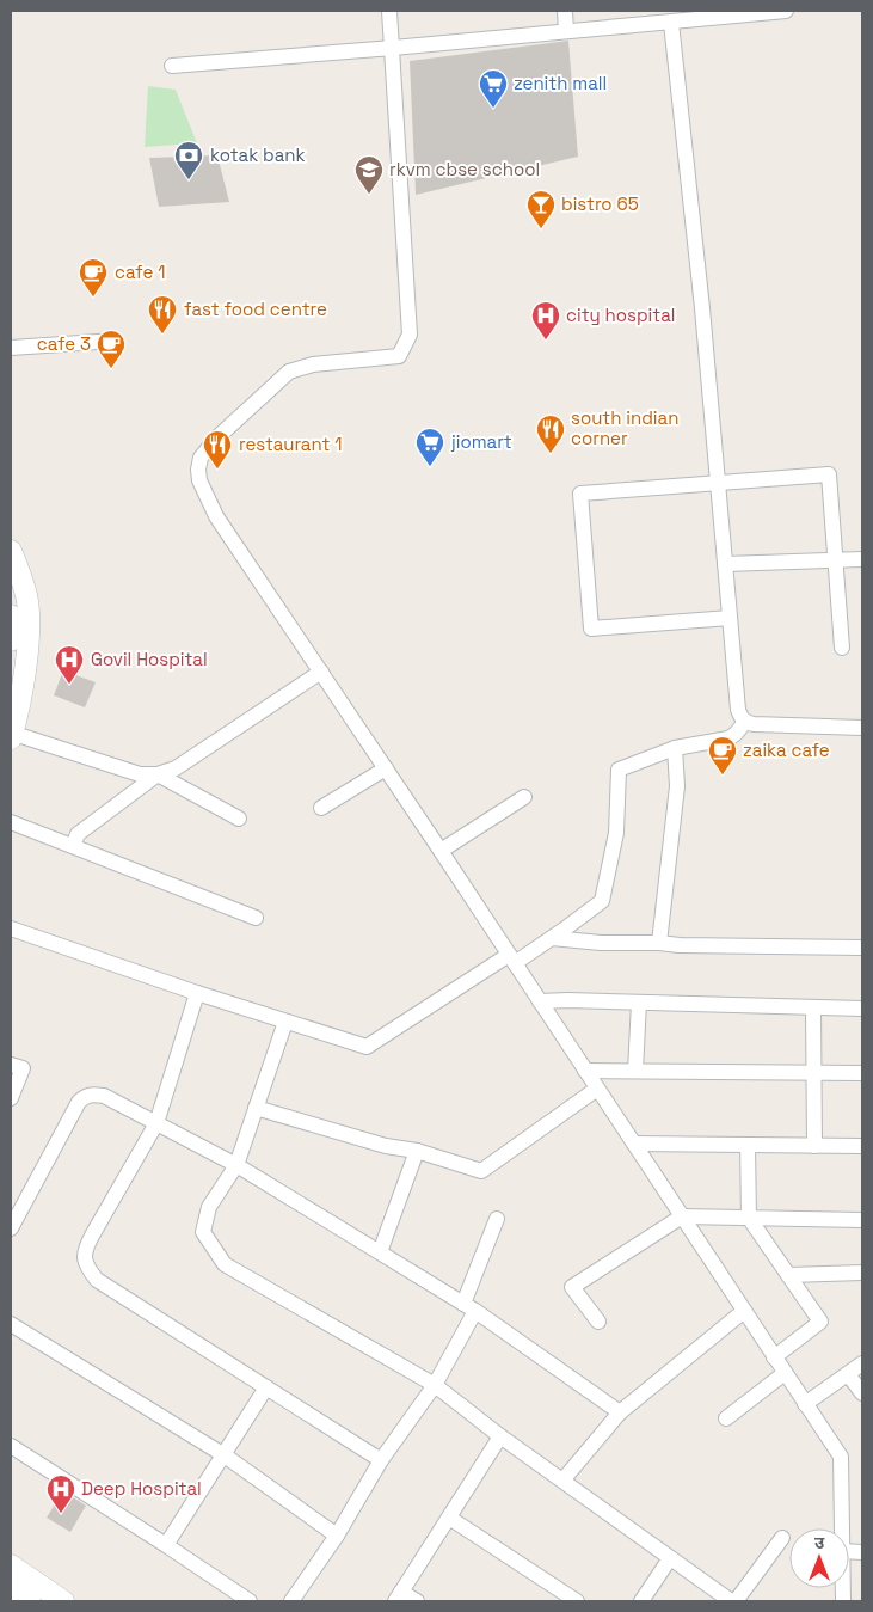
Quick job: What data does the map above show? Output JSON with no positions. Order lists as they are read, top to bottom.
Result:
{
  "places": {
    "supermarket": ["zenith mall", "jiomart"],
    "bank": ["kotak bank"],
    "school or university": ["rkvm cbse school"],
    "bar": ["bistro 65"],
    "cafe": ["cafe 1", "cafe 3", "zaika cafe"],
    "restaurant": ["fast food centre", "south indian corner", "restaurant 1"],
    "hospital": ["city hospital", "Govil Hospital", "Deep Hospital"]
  },
  "north": "top"
}
